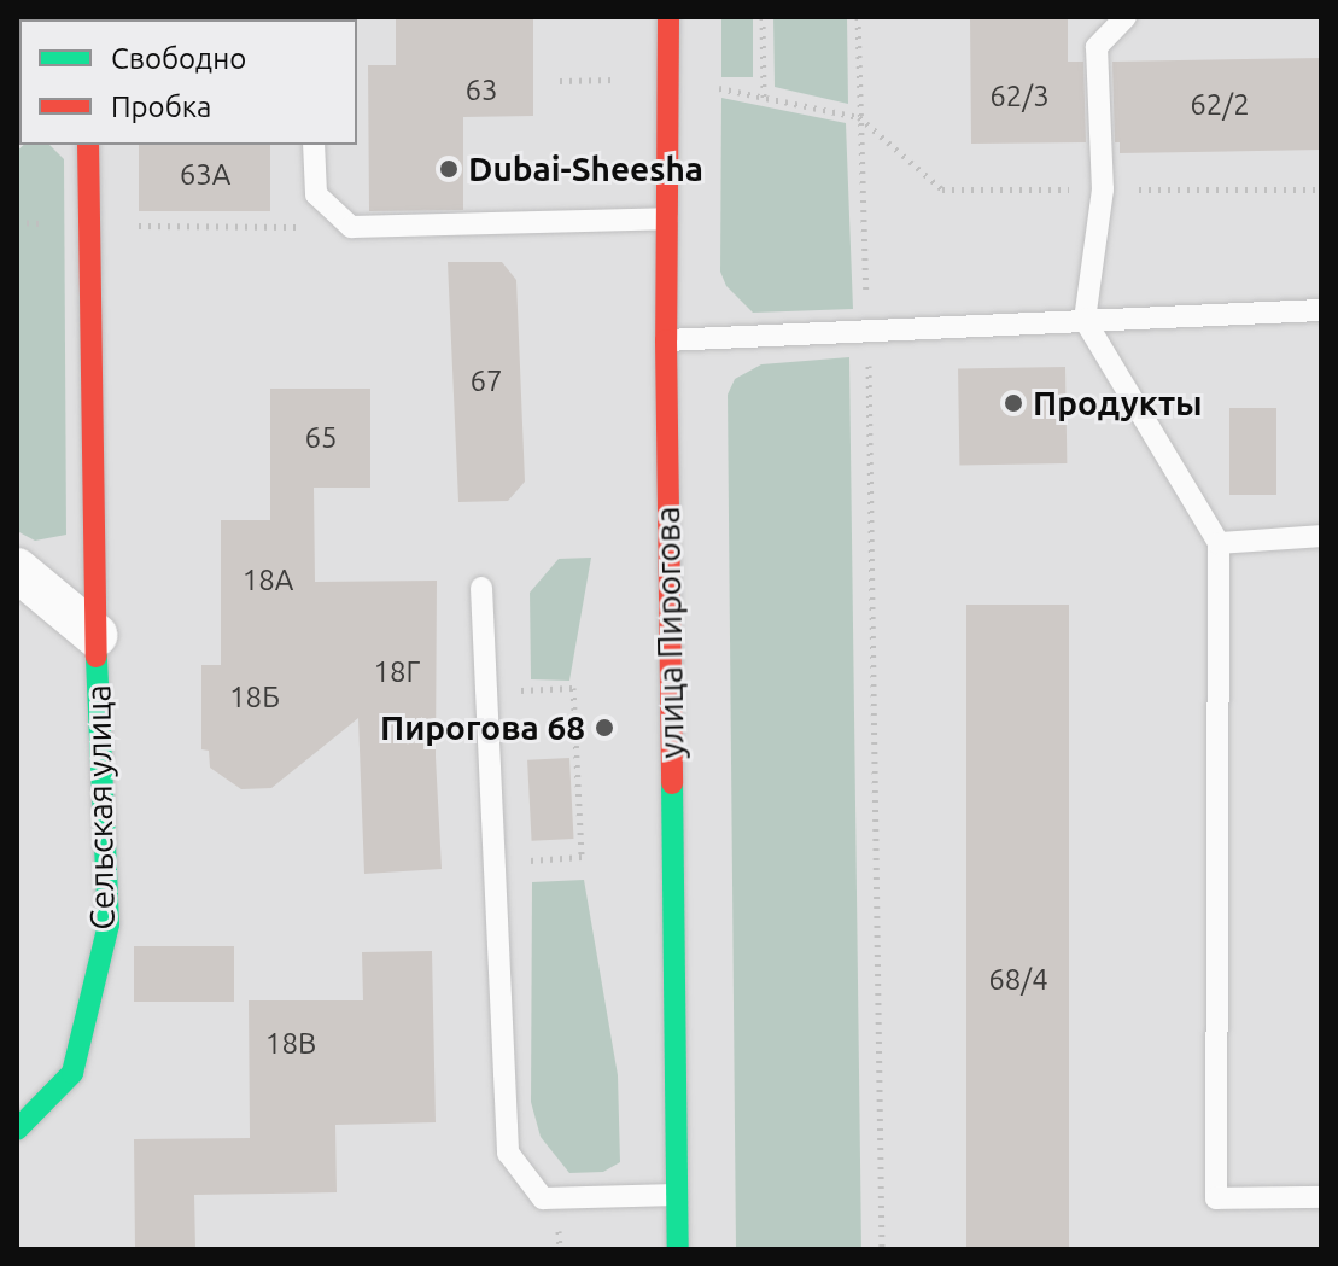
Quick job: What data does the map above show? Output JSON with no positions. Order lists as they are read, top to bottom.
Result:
{
  "streets": {
    "main road": ["улица Пирогова", "Сельская улица"]
  },
  "places": ["Dubai-Sheesha", "Продукты", "Пирогова 68"],
  "house_numbers": [
    "63",
    "62/3",
    "62/2",
    "63А",
    "67",
    "65",
    "18А",
    "18Г",
    "18Б",
    "68/4",
    "18В"
  ],
  "legend": ["Свободно", "Пробка"]
}
